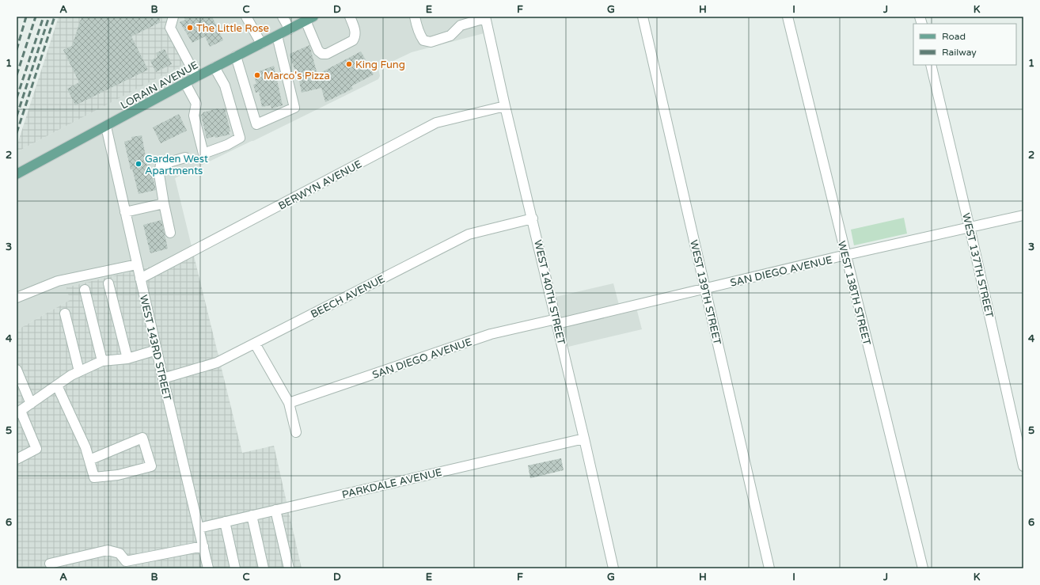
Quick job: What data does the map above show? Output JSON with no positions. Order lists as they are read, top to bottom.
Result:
{
  "streets": {
    "main road": ["LORAIN AVENUE"],
    "street": [
      "BERWYN AVENUE",
      "WEST 137TH STREET",
      "SAN DIEGO AVENUE",
      "WEST 140TH STREET",
      "WEST 139TH STREET",
      "WEST 138TH STREET",
      "BEECH AVENUE",
      "WEST 143RD STREET",
      "PARKDALE AVENUE"
    ]
  },
  "crossings": [
    ["LORAIN AVENUE", "WEST 143RD STREET"],
    ["BERWYN AVENUE", "WEST 140TH STREET"],
    ["BERWYN AVENUE", "WEST 143RD STREET"],
    ["WEST 137TH STREET", "SAN DIEGO AVENUE"],
    ["SAN DIEGO AVENUE", "WEST 140TH STREET"],
    ["SAN DIEGO AVENUE", "WEST 139TH STREET"],
    ["SAN DIEGO AVENUE", "WEST 138TH STREET"],
    ["WEST 140TH STREET", "BEECH AVENUE"],
    ["WEST 140TH STREET", "PARKDALE AVENUE"],
    ["BEECH AVENUE", "WEST 143RD STREET"],
    ["WEST 143RD STREET", "PARKDALE AVENUE"]
  ],
  "places": [
    "The Little Rose",
    "King Fung",
    "Marco's Pizza",
    "Garden West Apartments"
  ],
  "legend": ["Road", "Railway"],
  "grid": {
    "columns": [
      "A",
      "B",
      "C",
      "D",
      "E",
      "F",
      "G",
      "H",
      "I",
      "J",
      "K"
    ],
    "rows": [
      "1",
      "2",
      "3",
      "4",
      "5",
      "6"
    ]
  }
}
